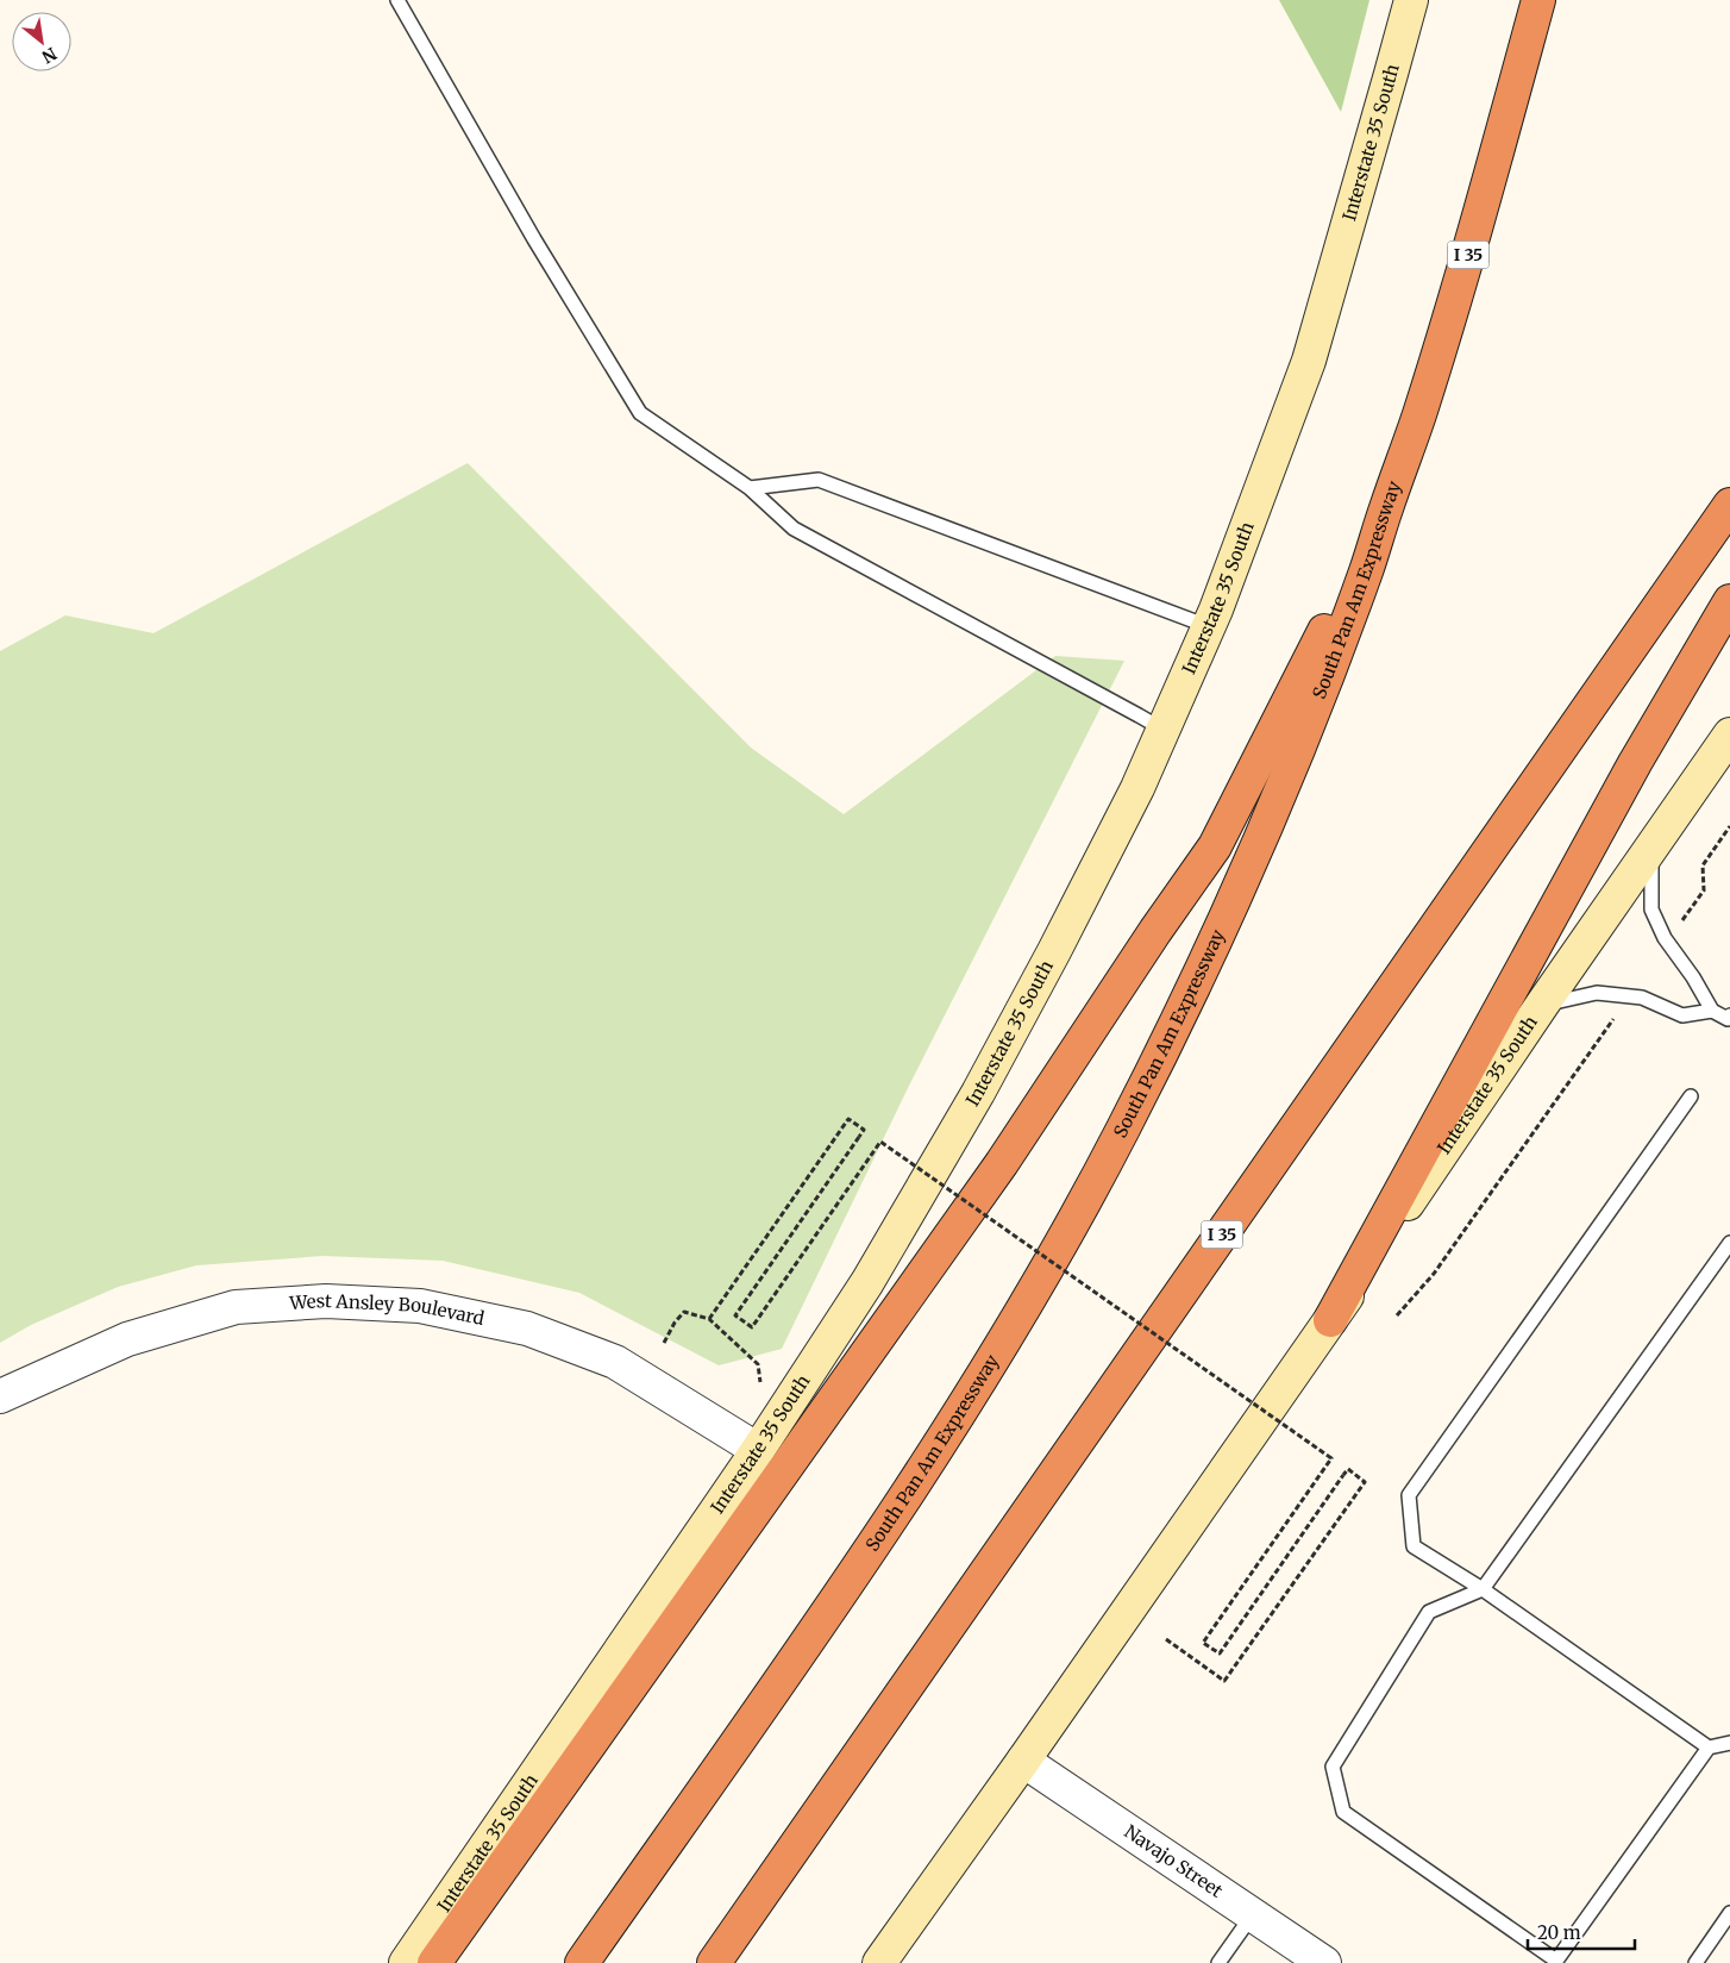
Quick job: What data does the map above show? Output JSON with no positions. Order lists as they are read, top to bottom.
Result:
{
  "streets": {
    "highway": ["I 35", "South Pan Am Expressway"],
    "main road": ["Interstate 35 South"],
    "street": ["West Ansley Boulevard", "Navajo Street"]
  },
  "crossings": [
    ["Interstate 35 South", "West Ansley Boulevard"],
    ["Interstate 35 South", "Navajo Street"]
  ],
  "scale_bar": "20 m",
  "north": "bottom right"
}
